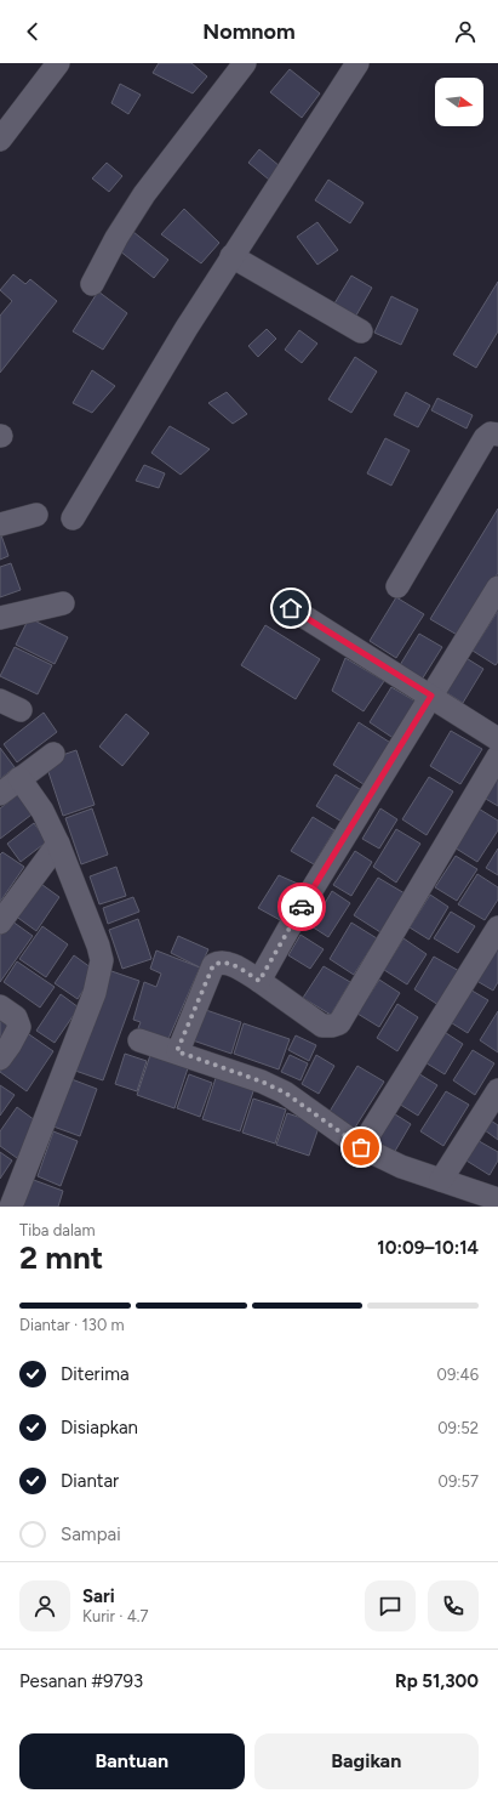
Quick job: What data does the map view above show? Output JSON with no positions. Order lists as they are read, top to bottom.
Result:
{
  "north": "right",
  "page": {
    "header": "Nomnom",
    "heading": ["2 mnt", "Tiba dalam", "10:09–10:14"],
    "panel": [
      "Sari",
      "Kurir · 4.7",
      "Pesanan #9793",
      "Rp 51,300"
    ],
    "bar": "Diantar · 130 m",
    "list": [
      ["Diterima", "09:46"],
      ["Disiapkan", "09:52"],
      ["Diantar", "09:57"],
      "Sampai"
    ],
    "buttons": ["Bantuan", "Bagikan"]
  }
}
